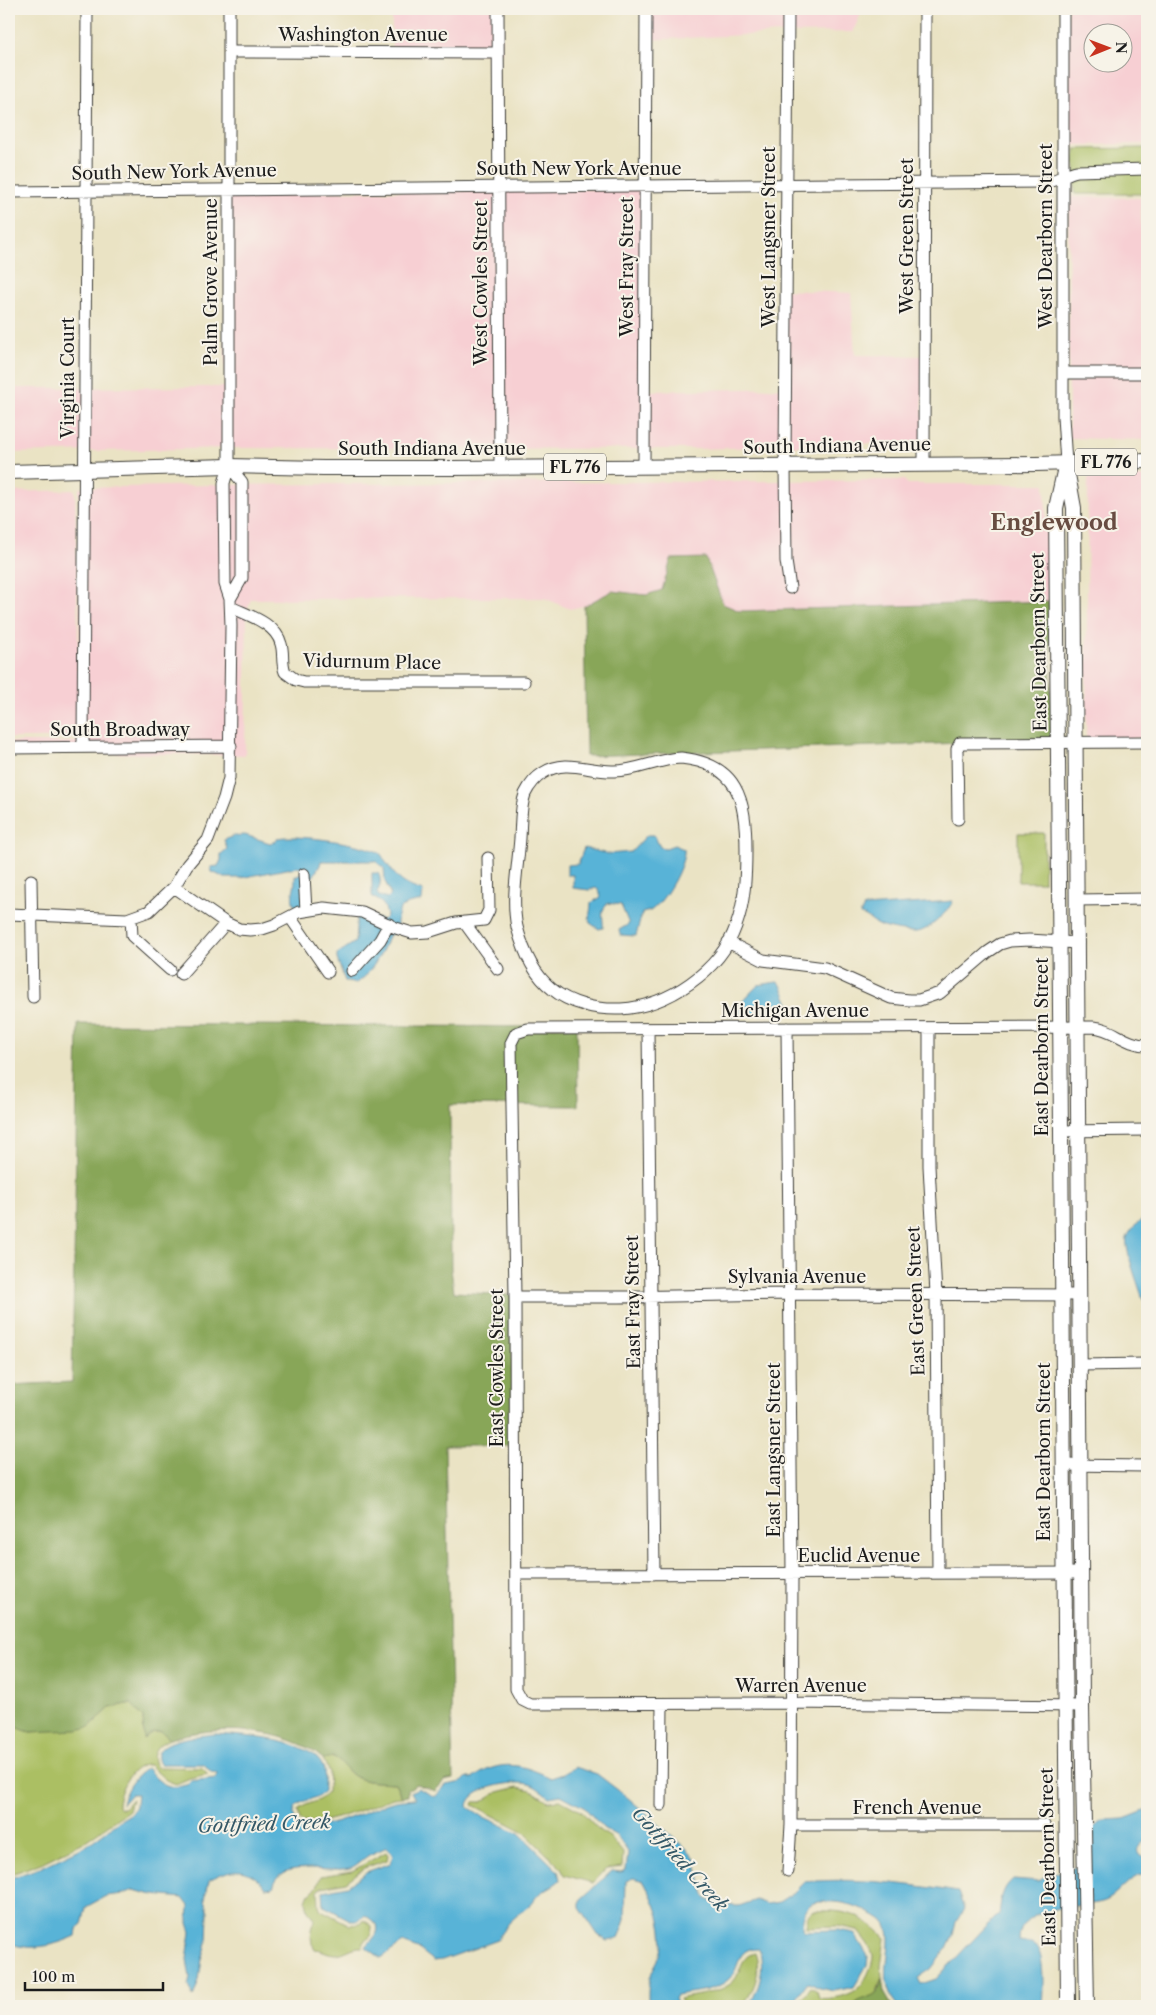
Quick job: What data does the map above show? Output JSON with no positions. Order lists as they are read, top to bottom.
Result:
{
  "streets": {
    "main road": ["South Indiana Avenue", "FL 776", "East Dearborn Street"],
    "street": [
      "Washington Avenue",
      "South New York Avenue",
      "West Green Street",
      "West Dearborn Street",
      "West Langsner Street",
      "West Fray Street",
      "Palm Grove Avenue",
      "West Cowles Street",
      "Virginia Court",
      "Vidurnum Place",
      "South Broadway",
      "Michigan Avenue",
      "Sylvania Avenue",
      "East Green Street",
      "East Fray Street",
      "East Cowles Street",
      "East Langsner Street",
      "Euclid Avenue",
      "Warren Avenue",
      "French Avenue"
    ]
  },
  "crossings": [
    ["Washington Avenue", "Palm Grove Avenue"],
    ["Washington Avenue", "West Cowles Street"],
    ["South New York Avenue", "West Green Street"],
    ["South New York Avenue", "West Dearborn Street"],
    ["South New York Avenue", "West Langsner Street"],
    ["South New York Avenue", "West Fray Street"],
    ["South New York Avenue", "Palm Grove Avenue"],
    ["South New York Avenue", "West Cowles Street"],
    ["South New York Avenue", "Virginia Court"],
    ["West Green Street", "South Indiana Avenue"],
    ["West Dearborn Street", "South Indiana Avenue"],
    ["West Dearborn Street", "FL 776"],
    ["West Dearborn Street", "East Dearborn Street"],
    ["West Langsner Street", "South Indiana Avenue"],
    ["West Fray Street", "South Indiana Avenue"],
    ["Palm Grove Avenue", "South Indiana Avenue"],
    ["Palm Grove Avenue", "Vidurnum Place"],
    ["Palm Grove Avenue", "South Broadway"],
    ["West Cowles Street", "South Indiana Avenue"],
    ["Virginia Court", "South Indiana Avenue"],
    ["Virginia Court", "South Broadway"],
    ["South Indiana Avenue", "FL 776"],
    ["South Indiana Avenue", "East Dearborn Street"],
    ["FL 776", "East Dearborn Street"],
    ["East Dearborn Street", "Michigan Avenue"],
    ["East Dearborn Street", "Sylvania Avenue"],
    ["East Dearborn Street", "Euclid Avenue"],
    ["East Dearborn Street", "Warren Avenue"],
    ["Michigan Avenue", "East Green Street"],
    ["Michigan Avenue", "East Fray Street"],
    ["Michigan Avenue", "East Cowles Street"],
    ["Michigan Avenue", "East Langsner Street"],
    ["Sylvania Avenue", "East Green Street"],
    ["Sylvania Avenue", "East Fray Street"],
    ["Sylvania Avenue", "East Cowles Street"],
    ["Sylvania Avenue", "East Langsner Street"],
    ["East Green Street", "Euclid Avenue"],
    ["East Fray Street", "Euclid Avenue"],
    ["East Cowles Street", "Euclid Avenue"],
    ["East Cowles Street", "Warren Avenue"],
    ["East Langsner Street", "Euclid Avenue"],
    ["East Langsner Street", "Warren Avenue"],
    ["East Langsner Street", "French Avenue"]
  ],
  "districts": ["Englewood"],
  "water": ["Gottfried Creek"],
  "scale_bar": "100 m",
  "north": "right"
}
